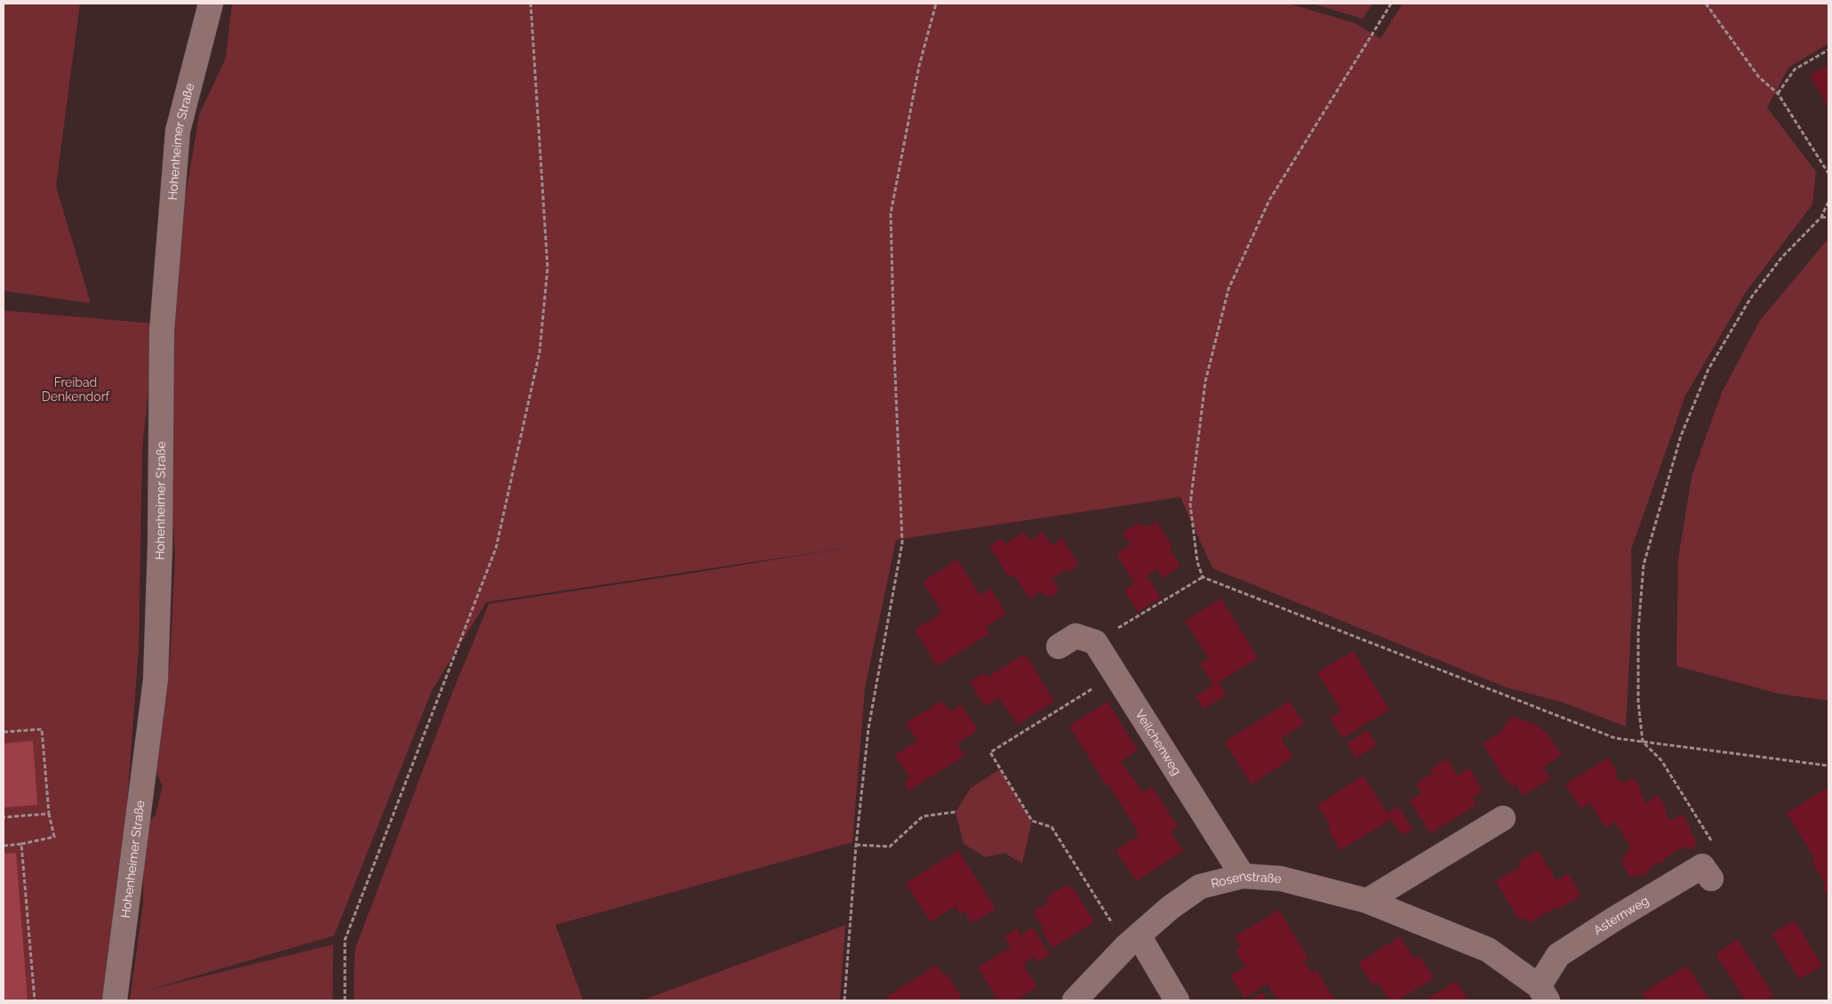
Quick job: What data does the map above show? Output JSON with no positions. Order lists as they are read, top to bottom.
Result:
{
  "streets": {
    "street": [
      "Hohenheimer Straße",
      "Veilchenweg",
      "Rosenstraße",
      "Asternweg"
    ]
  },
  "crossings": [
    ["Veilchenweg", "Rosenstraße"],
    ["Rosenstraße", "Asternweg"]
  ],
  "parks": ["Freibad Denkendorf"]
}
